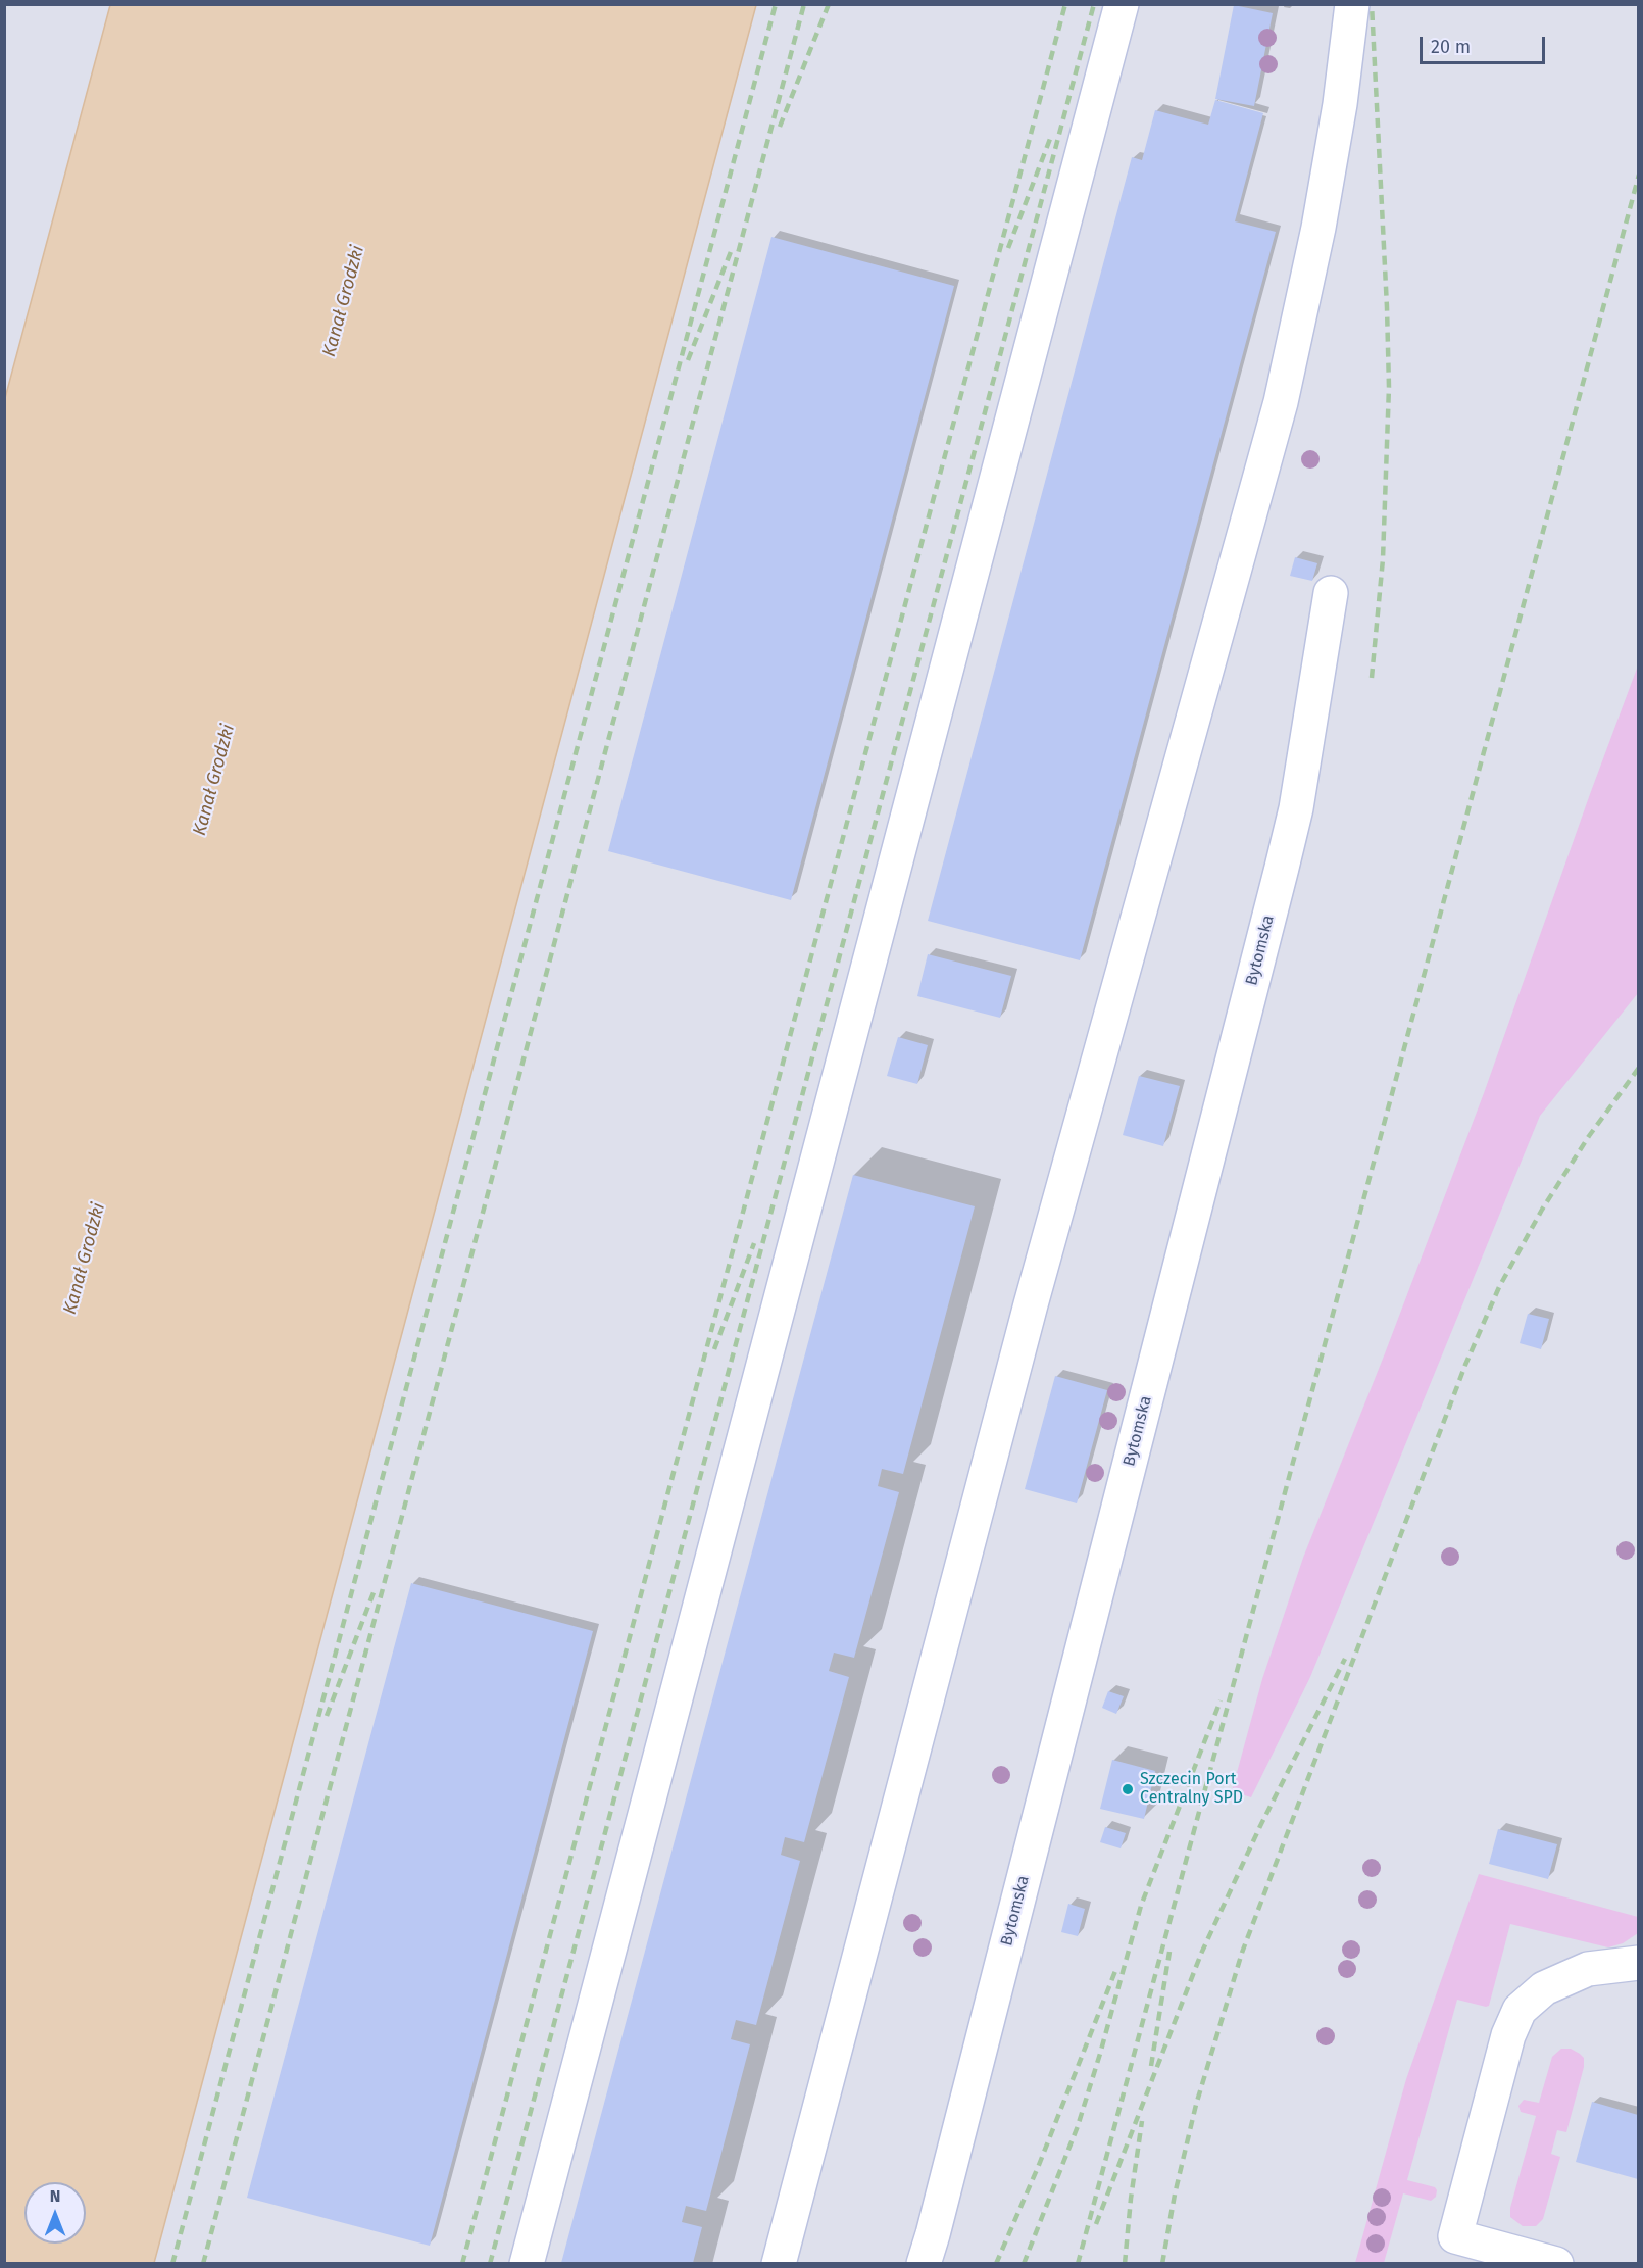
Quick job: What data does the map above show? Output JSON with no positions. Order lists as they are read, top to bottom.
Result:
{
  "streets": {
    "lane": ["Bytomska"]
  },
  "water": ["Kanał Grodzki"],
  "places": ["Szczecin Port Centralny SPD"],
  "scale_bar": "20 m",
  "north": "top"
}
